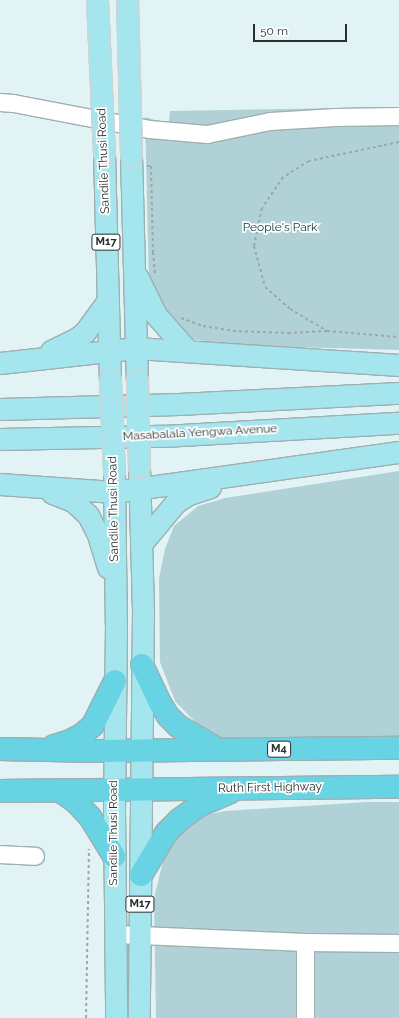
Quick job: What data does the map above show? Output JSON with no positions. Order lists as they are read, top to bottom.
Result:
{
  "streets": {
    "highway": ["M4", "Ruth First Highway"],
    "main road": ["Sandile Thusi Road", "M17", "Masabalala Yengwa Avenue"]
  },
  "crossings": [
    ["Sandile Thusi Road", "M4"],
    ["Sandile Thusi Road", "Ruth First Highway"],
    ["M17", "M4"],
    ["M17", "Ruth First Highway"]
  ],
  "parks": ["People's Park"],
  "scale_bar": "50 m"
}
